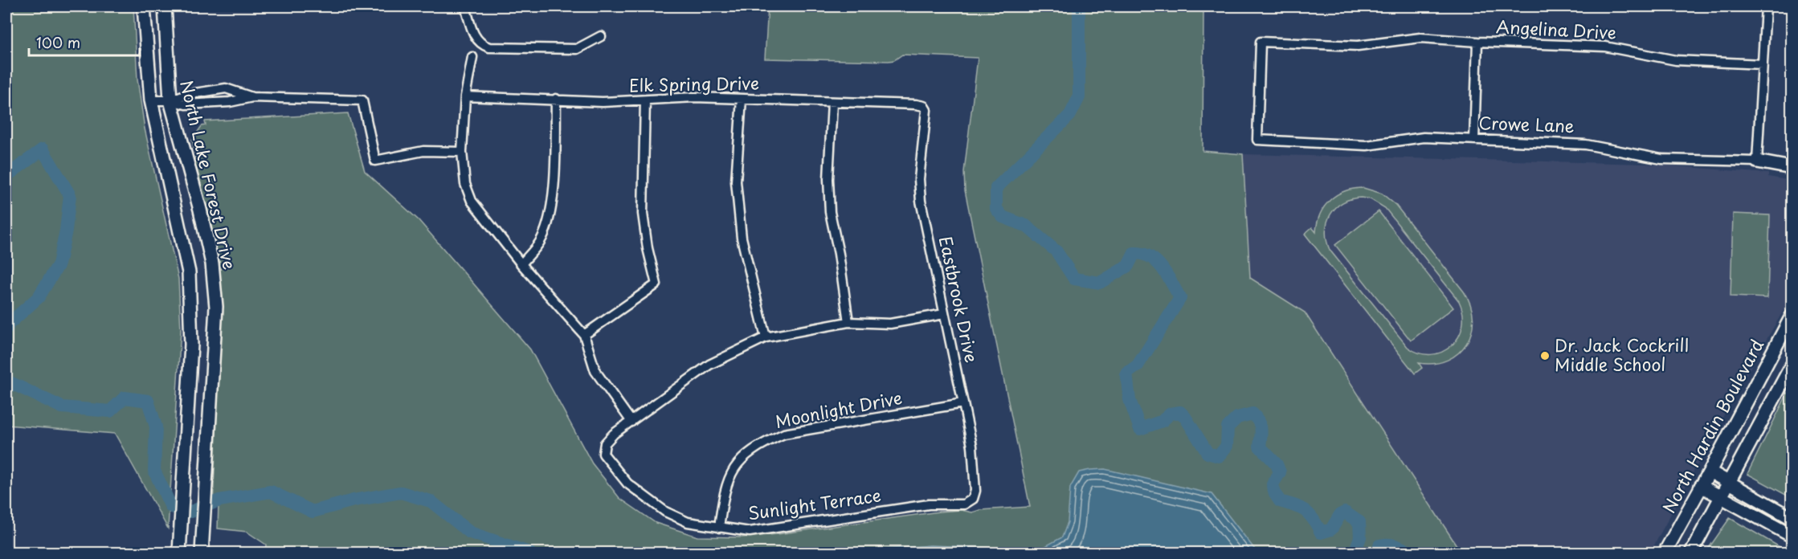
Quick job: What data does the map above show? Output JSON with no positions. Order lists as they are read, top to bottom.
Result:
{
  "streets": {
    "main road": ["Crowe Lane", "North Lake Forest Drive", "North Hardin Boulevard"],
    "street": [
      "Angelina Drive",
      "Elk Spring Drive",
      "Eastbrook Drive",
      "Moonlight Drive",
      "Sunlight Terrace"
    ]
  },
  "crossings": [
    ["Angelina Drive", "Crowe Lane"],
    ["Elk Spring Drive", "Eastbrook Drive"],
    ["Eastbrook Drive", "Moonlight Drive"],
    ["Eastbrook Drive", "Sunlight Terrace"],
    ["Moonlight Drive", "Sunlight Terrace"]
  ],
  "places": ["Dr. Jack Cockrill Middle School"],
  "scale_bar": "100 m"
}
